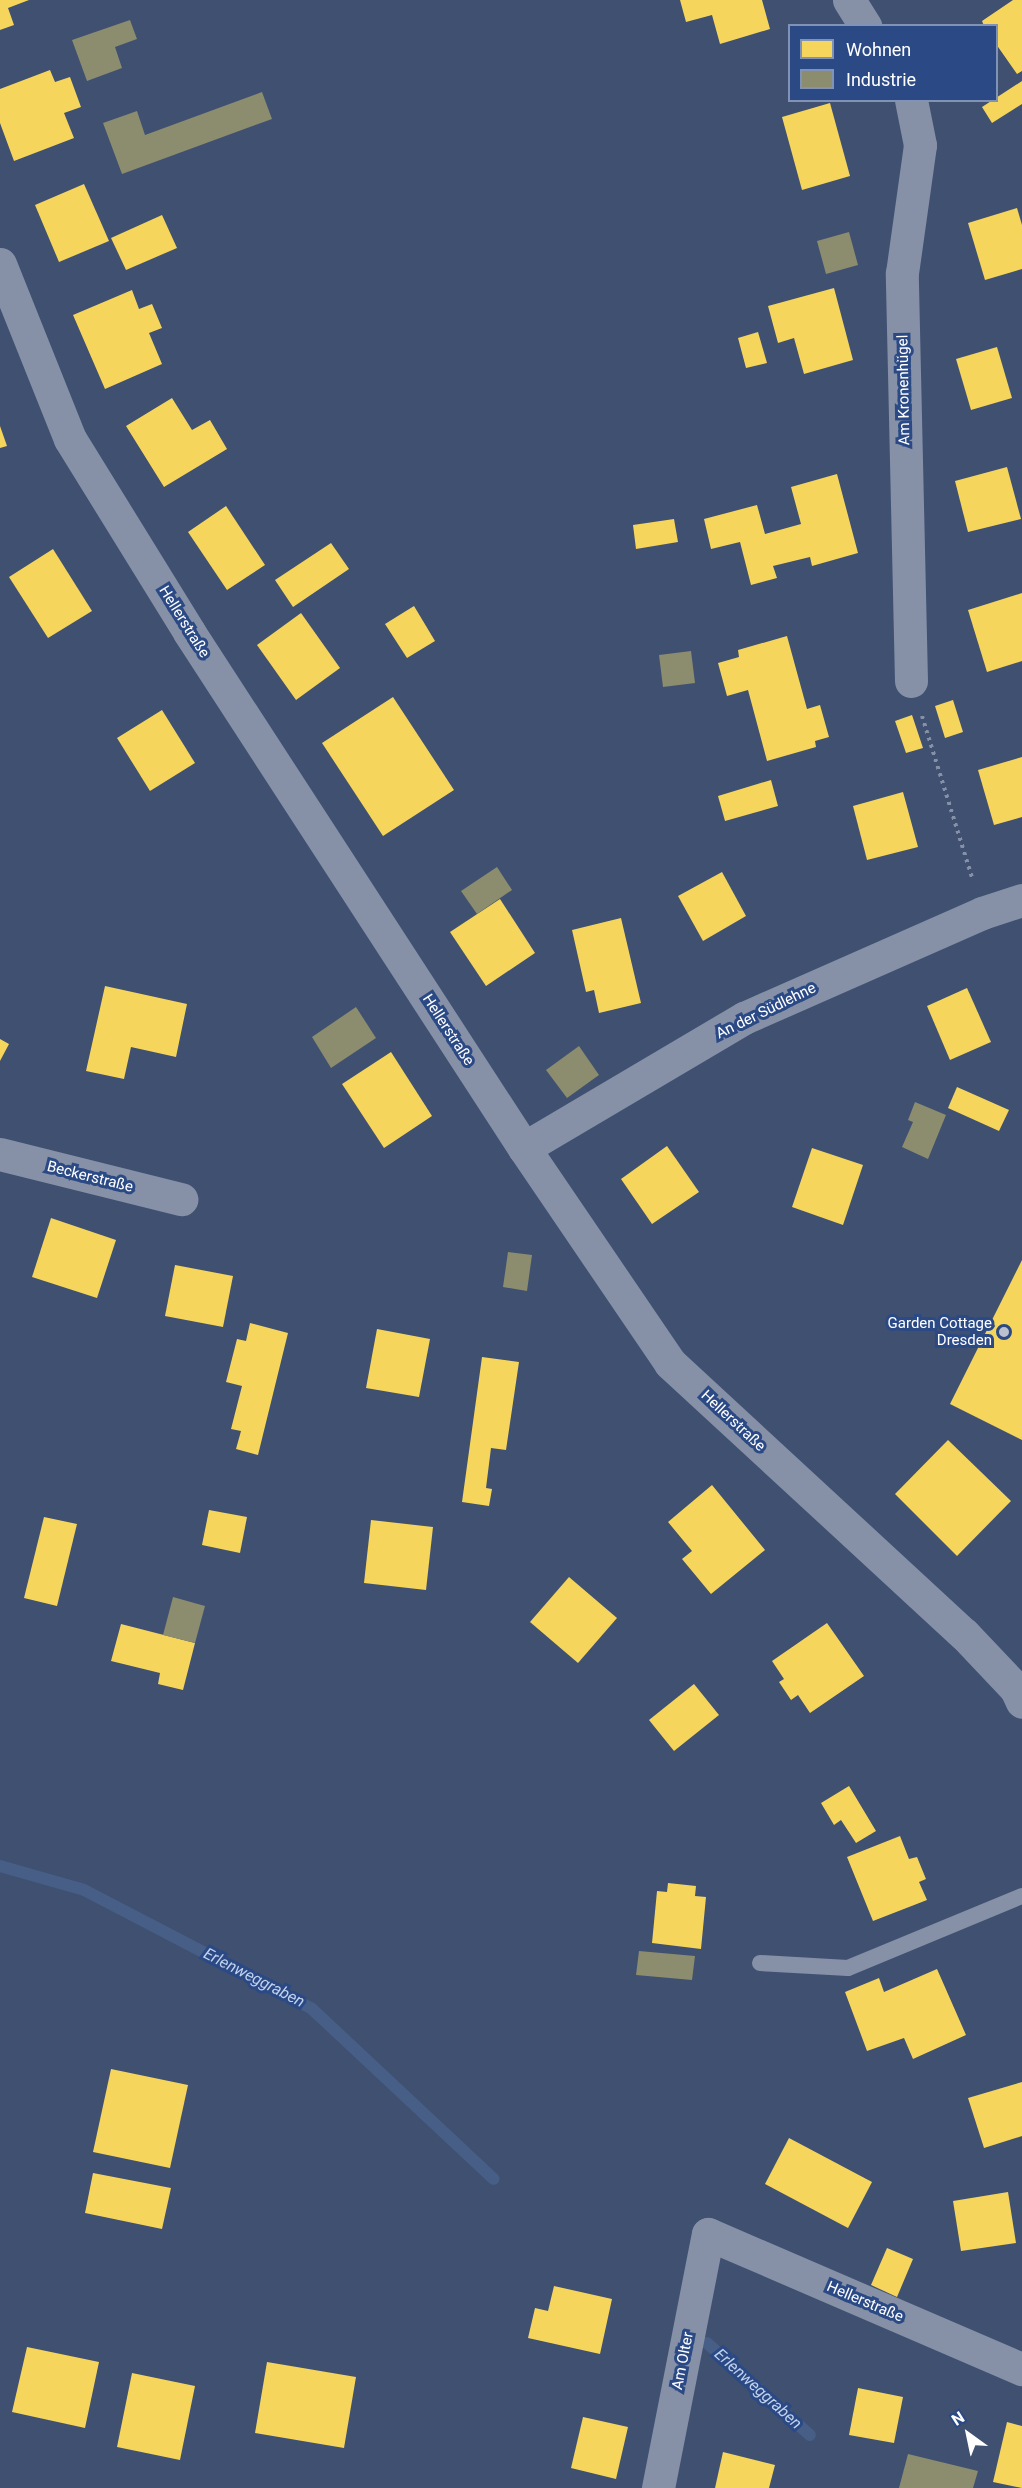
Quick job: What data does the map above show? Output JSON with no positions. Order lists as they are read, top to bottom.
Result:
{
  "streets": {
    "street": [
      "Am Kronenhügel",
      "Hellerstraße",
      "An der Südlehne",
      "Beckerstraße",
      "Am Olter"
    ]
  },
  "crossings": [
    ["Hellerstraße", "An der Südlehne"],
    ["Hellerstraße", "Am Olter"]
  ],
  "water": ["Erlenweggraben"],
  "places": ["Garden Cottage Dresden"],
  "legend": ["Wohnen", "Industrie"],
  "north": "top left"
}
